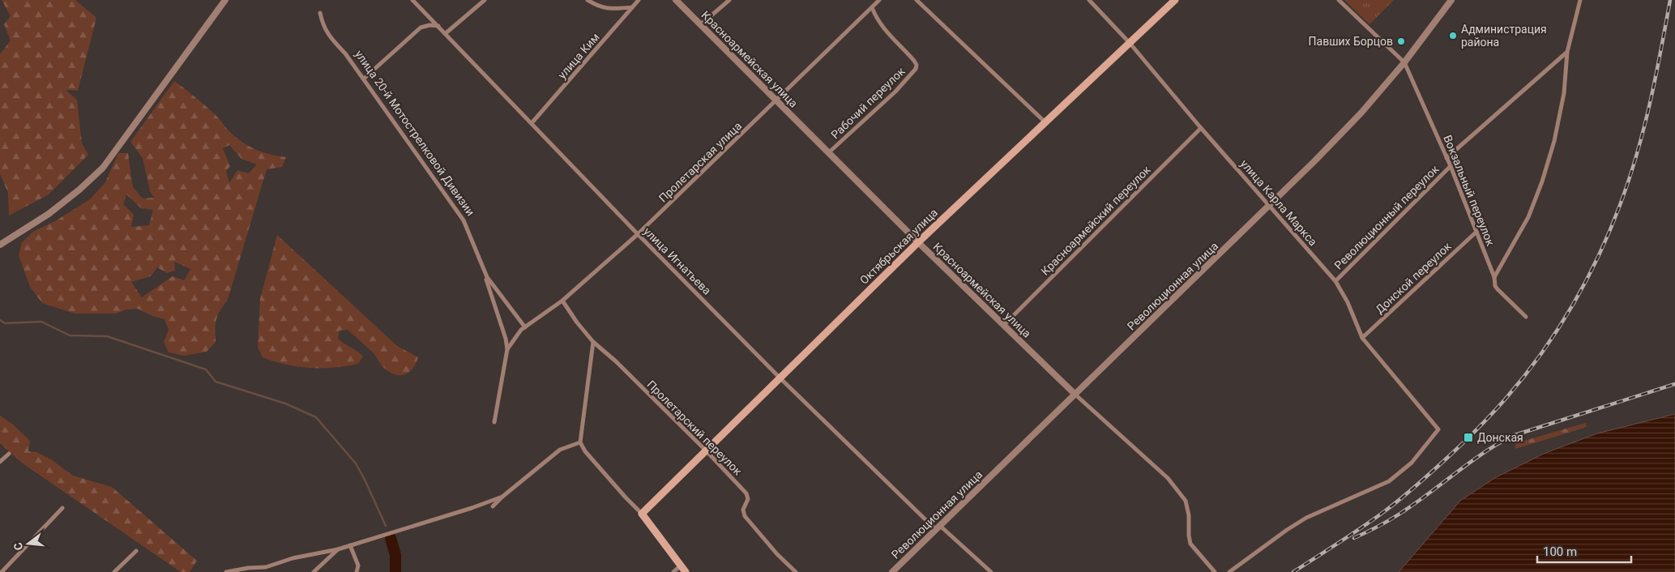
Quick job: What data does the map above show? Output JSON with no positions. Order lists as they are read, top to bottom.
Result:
{
  "streets": {
    "main road": ["Октябрьская улица"],
    "street": [
      "улица Ким",
      "Красноармейская улица",
      "Рабочий переулок",
      "улица 20-й Мотострелковой Дивизии",
      "Пролетарская улица",
      "Вокзальный переулок",
      "улица Карла Маркса",
      "Революционный переулок",
      "Красноармейский переулок",
      "улица Игнатьева",
      "Донской переулок",
      "Революционная улица",
      "Пролетарский переулок"
    ]
  },
  "crossings": [
    ["улица Ким", "улица Игнатьева"],
    ["Красноармейская улица", "Рабочий переулок"],
    ["Красноармейская улица", "Пролетарская улица"],
    ["Красноармейская улица", "Красноармейский переулок"],
    ["Красноармейская улица", "Октябрьская улица"],
    ["Красноармейская улица", "Революционная улица"],
    ["Рабочий переулок", "Пролетарская улица"],
    ["улица 20-й Мотострелковой Дивизии", "Пролетарская улица"],
    ["Пролетарская улица", "улица Игнатьева"],
    ["Пролетарская улица", "Пролетарский переулок"],
    ["Вокзальный переулок", "Революционный переулок"],
    ["Вокзальный переулок", "Донской переулок"],
    ["Вокзальный переулок", "Революционная улица"],
    ["улица Карла Маркса", "Революционный переулок"],
    ["улица Карла Маркса", "Красноармейский переулок"],
    ["улица Карла Маркса", "Октябрьская улица"],
    ["улица Карла Маркса", "Донской переулок"],
    ["улица Карла Маркса", "Революционная улица"],
    ["Октябрьская улица", "улица Игнатьева"],
    ["Октябрьская улица", "Пролетарский переулок"],
    ["улица Игнатьева", "Революционная улица"]
  ],
  "places": {
    "other": ["Администрация района", "Павших Борцов"],
    "transit": ["Донская"]
  },
  "scale_bar": "100 m",
  "north": "left"
}
